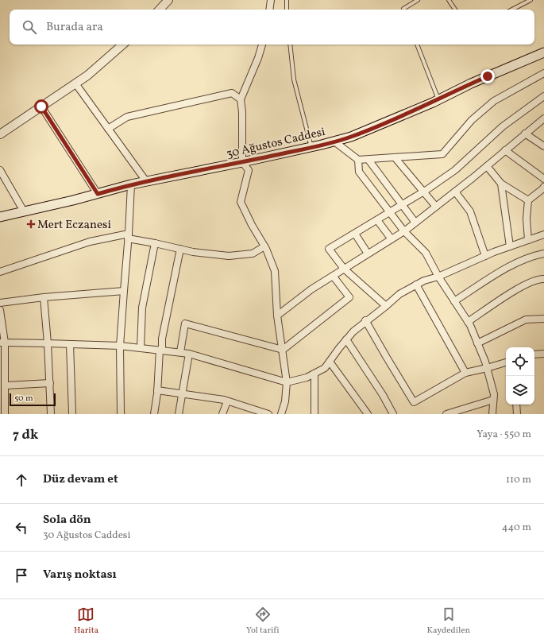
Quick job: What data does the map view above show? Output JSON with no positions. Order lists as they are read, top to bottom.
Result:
{
  "streets": {
    "main road": ["30 Ağustos Caddesi"]
  },
  "places": {
    "health": ["Mert Eczanesi"]
  },
  "scale_bar": "50 m",
  "page": {
    "search": "Burada ara",
    "scale": "50 m",
    "heading": ["7 dk", "Yaya · 550 m"],
    "list": [
      ["Düz devam et", "110 m"],
      ["Sola dön", "30 Ağustos Caddesi", "440 m"],
      "Varış noktası"
    ],
    "nav": ["Harita", "Yol tarifi", "Kaydedilen"]
  }
}
